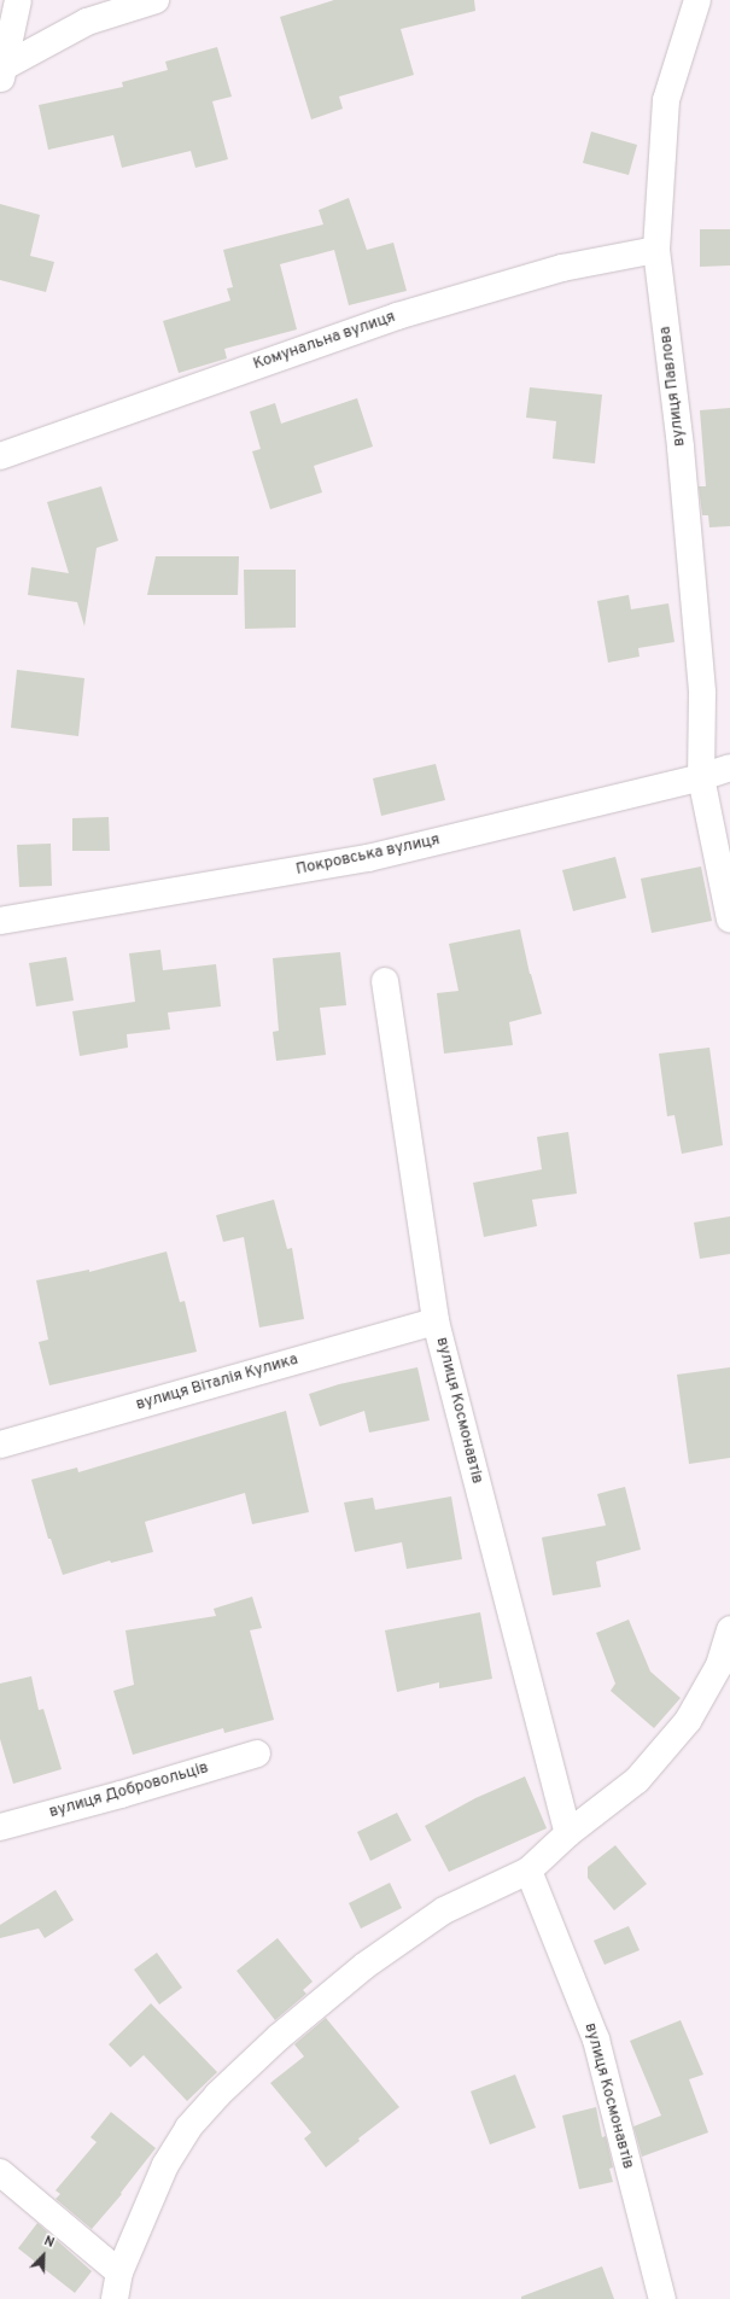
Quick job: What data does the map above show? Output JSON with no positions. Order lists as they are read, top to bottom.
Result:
{
  "streets": {
    "street": [
      "Комунальна вулиця",
      "вулиця Павлова",
      "Покровська вулиця",
      "вулиця Віталія Кулика",
      "вулиця Космонавтів",
      "вулиця Добровольців"
    ]
  },
  "crossings": [
    ["Комунальна вулиця", "вулиця Павлова"],
    ["вулиця Павлова", "Покровська вулиця"],
    ["вулиця Віталія Кулика", "вулиця Космонавтів"]
  ],
  "north": "top right"
}
